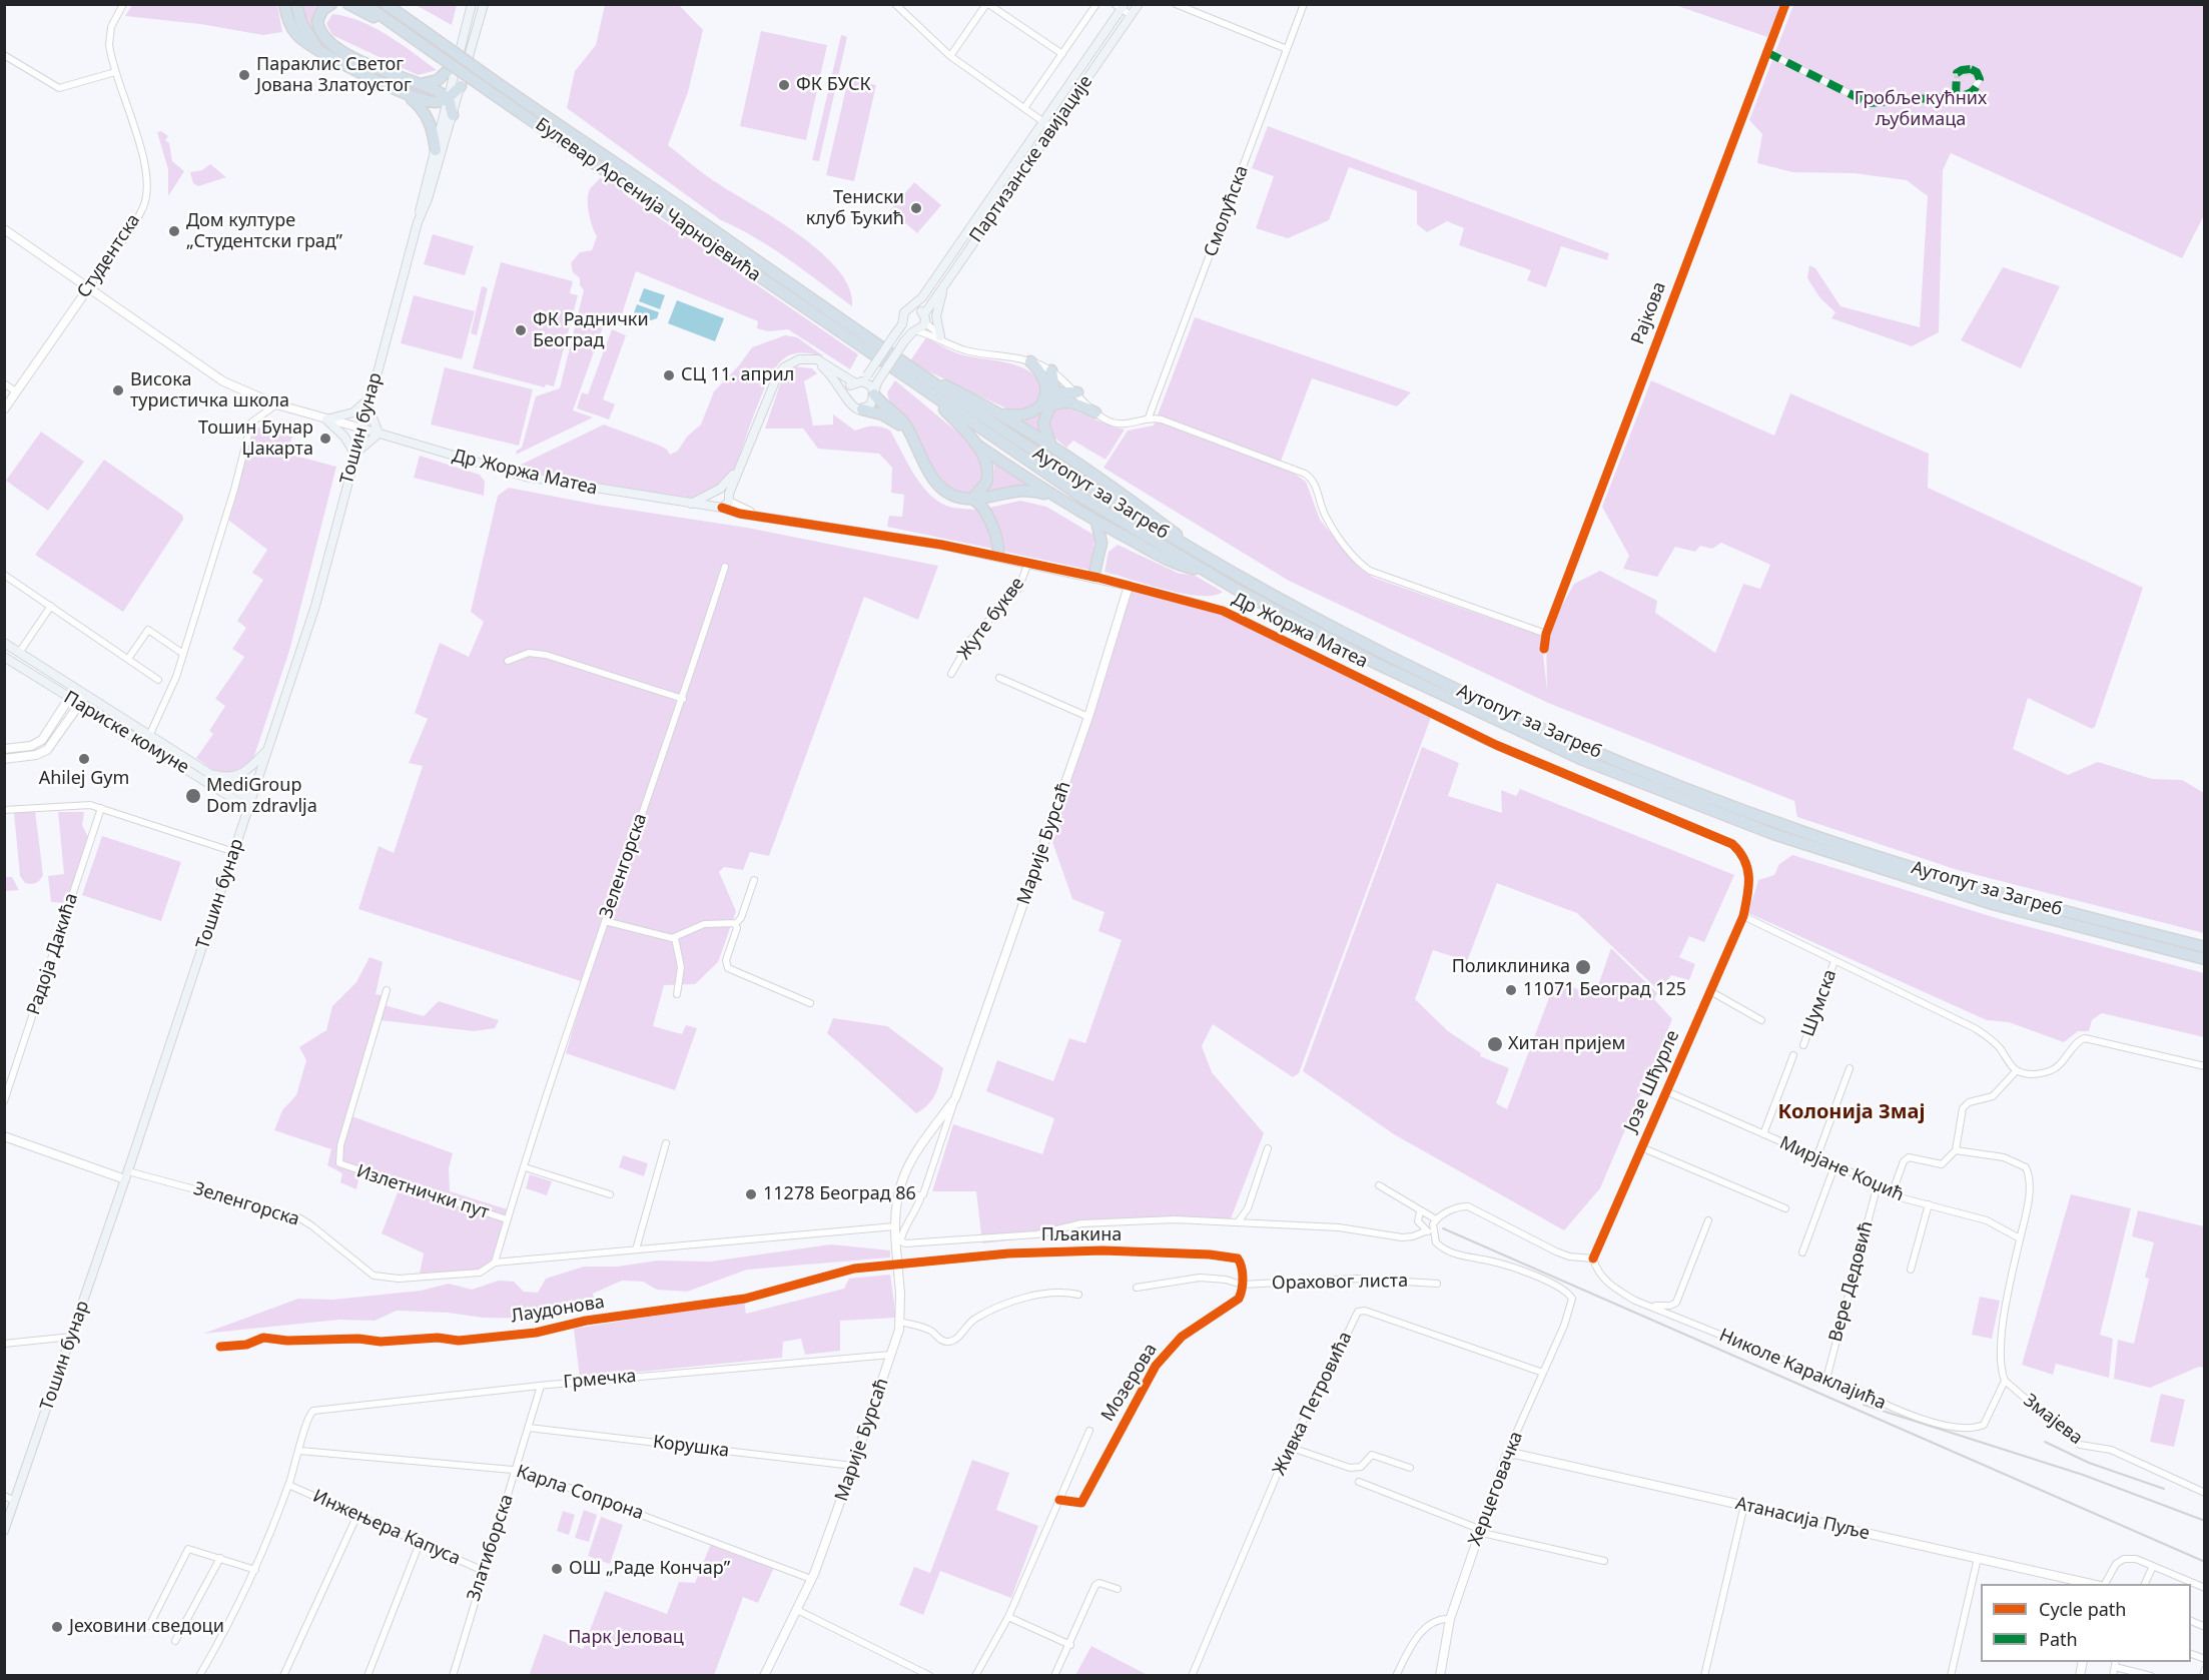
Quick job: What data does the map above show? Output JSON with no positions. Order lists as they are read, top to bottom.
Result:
{
  "streets": {
    "highway": ["Булевар Арсенија Чарнојевића", "Аутопут за Загреб"],
    "main road": [
      "Партизанске авијације",
      "Тошин бунар",
      "Др Жоржа Матеа",
      "Париске комуне"
    ],
    "street": [
      "Смолућска",
      "Студентска",
      "Рајкова",
      "Жуте букве",
      "Марије Бурсаћ",
      "Зеленгорска",
      "Радоја Дакића",
      "Шумска",
      "Јозе Шћурле",
      "Мирјане Коџић",
      "Излетнички пут",
      "Пљакина",
      "Вере Дедовић",
      "Ораховог листа",
      "Лаудонова",
      "Николе Караклајића",
      "Грмечка",
      "Мозерова",
      "Живка Петровића",
      "Змајева",
      "Корушка",
      "Херцеговачка",
      "Карла Сопрона",
      "Атанасија Пуље",
      "Инжењера Капуса",
      "Златиборска"
    ]
  },
  "crossings": [
    ["Булевар Арсенија Чарнојевића", "Аутопут за Загреб"],
    ["Тошин бунар", "Др Жоржа Матеа"],
    ["Тошин бунар", "Париске комуне"],
    ["Тошин бунар", "Зеленгорска"],
    ["Др Жоржа Матеа", "Жуте букве"],
    ["Др Жоржа Матеа", "Марије Бурсаћ"],
    ["Др Жоржа Матеа", "Јозе Шћурле"],
    ["Марије Бурсаћ", "Грмечка"],
    ["Марије Бурсаћ", "Корушка"],
    ["Марије Бурсаћ", "Карла Сопрона"],
    ["Зеленгорска", "Излетнички пут"],
    ["Јозе Шћурле", "Мирјане Коџић"],
    ["Јозе Шћурле", "Николе Караклајића"],
    ["Мирјане Коџић", "Вере Дедовић"],
    ["Пљакина", "Ораховог листа"],
    ["Пљакина", "Лаудонова"],
    ["Пљакина", "Мозерова"],
    ["Вере Дедовић", "Николе Караклајића"],
    ["Ораховог листа", "Мозерова"],
    ["Николе Караклајића", "Змајева"],
    ["Грмечка", "Карла Сопрона"],
    ["Грмечка", "Златиборска"],
    ["Живка Петровића", "Херцеговачка"],
    ["Корушка", "Златиборска"],
    ["Херцеговачка", "Атанасија Пуље"],
    ["Карла Сопрона", "Златиборска"],
    ["Инжењера Капуса", "Златиборска"]
  ],
  "districts": ["Колонија Змај"],
  "parks": ["Гробље кућних љубимаца", "Парк Јеловац"],
  "places": [
    "Параклис Светог Јована Златоустог",
    "ФК БУСК",
    "Тениски клуб Ђукић",
    "Дом културе „Студентски град”",
    "ФК Раднички Београд",
    "СЦ 11. април",
    "Висока туристичка школа",
    "Тошин Бунар Џакарта",
    "Ahilej Gym",
    "MediGroup Dom zdravlja",
    "Поликлиника",
    "11071 Београд 125",
    "Хитан пријем",
    "11278 Београд 86",
    "ОШ „Раде Кончар”",
    "Јеховини сведоци"
  ],
  "legend": ["Cycle path", "Path"]
}
